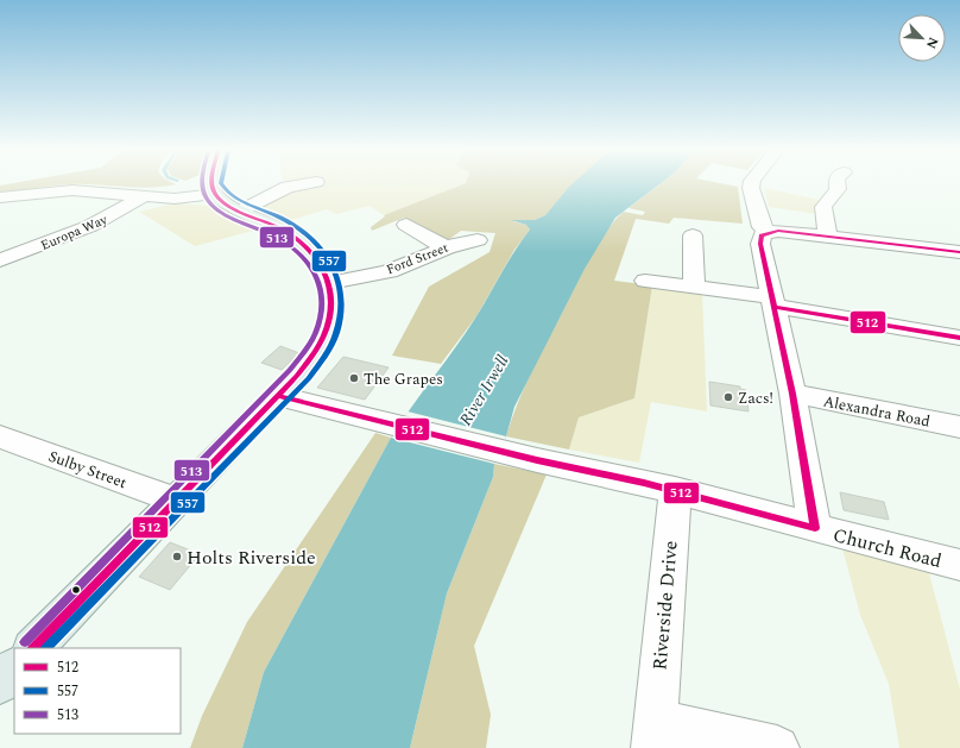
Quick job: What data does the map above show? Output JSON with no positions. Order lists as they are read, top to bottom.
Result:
{
  "streets": {
    "street": [
      "Europa Way",
      "Ford Street",
      "Alexandra Road",
      "Sulby Street",
      "Church Road",
      "Riverside Drive"
    ]
  },
  "crossings": [
    ["Church Road", "Riverside Drive"]
  ],
  "water": ["River Irwell"],
  "places": ["The Grapes", "Zacs!", "Holts Riverside"],
  "lines": ["transit line 512", "transit line 557", "transit line 513"],
  "legend": ["512", "557", "513"],
  "north": "bottom right"
}
